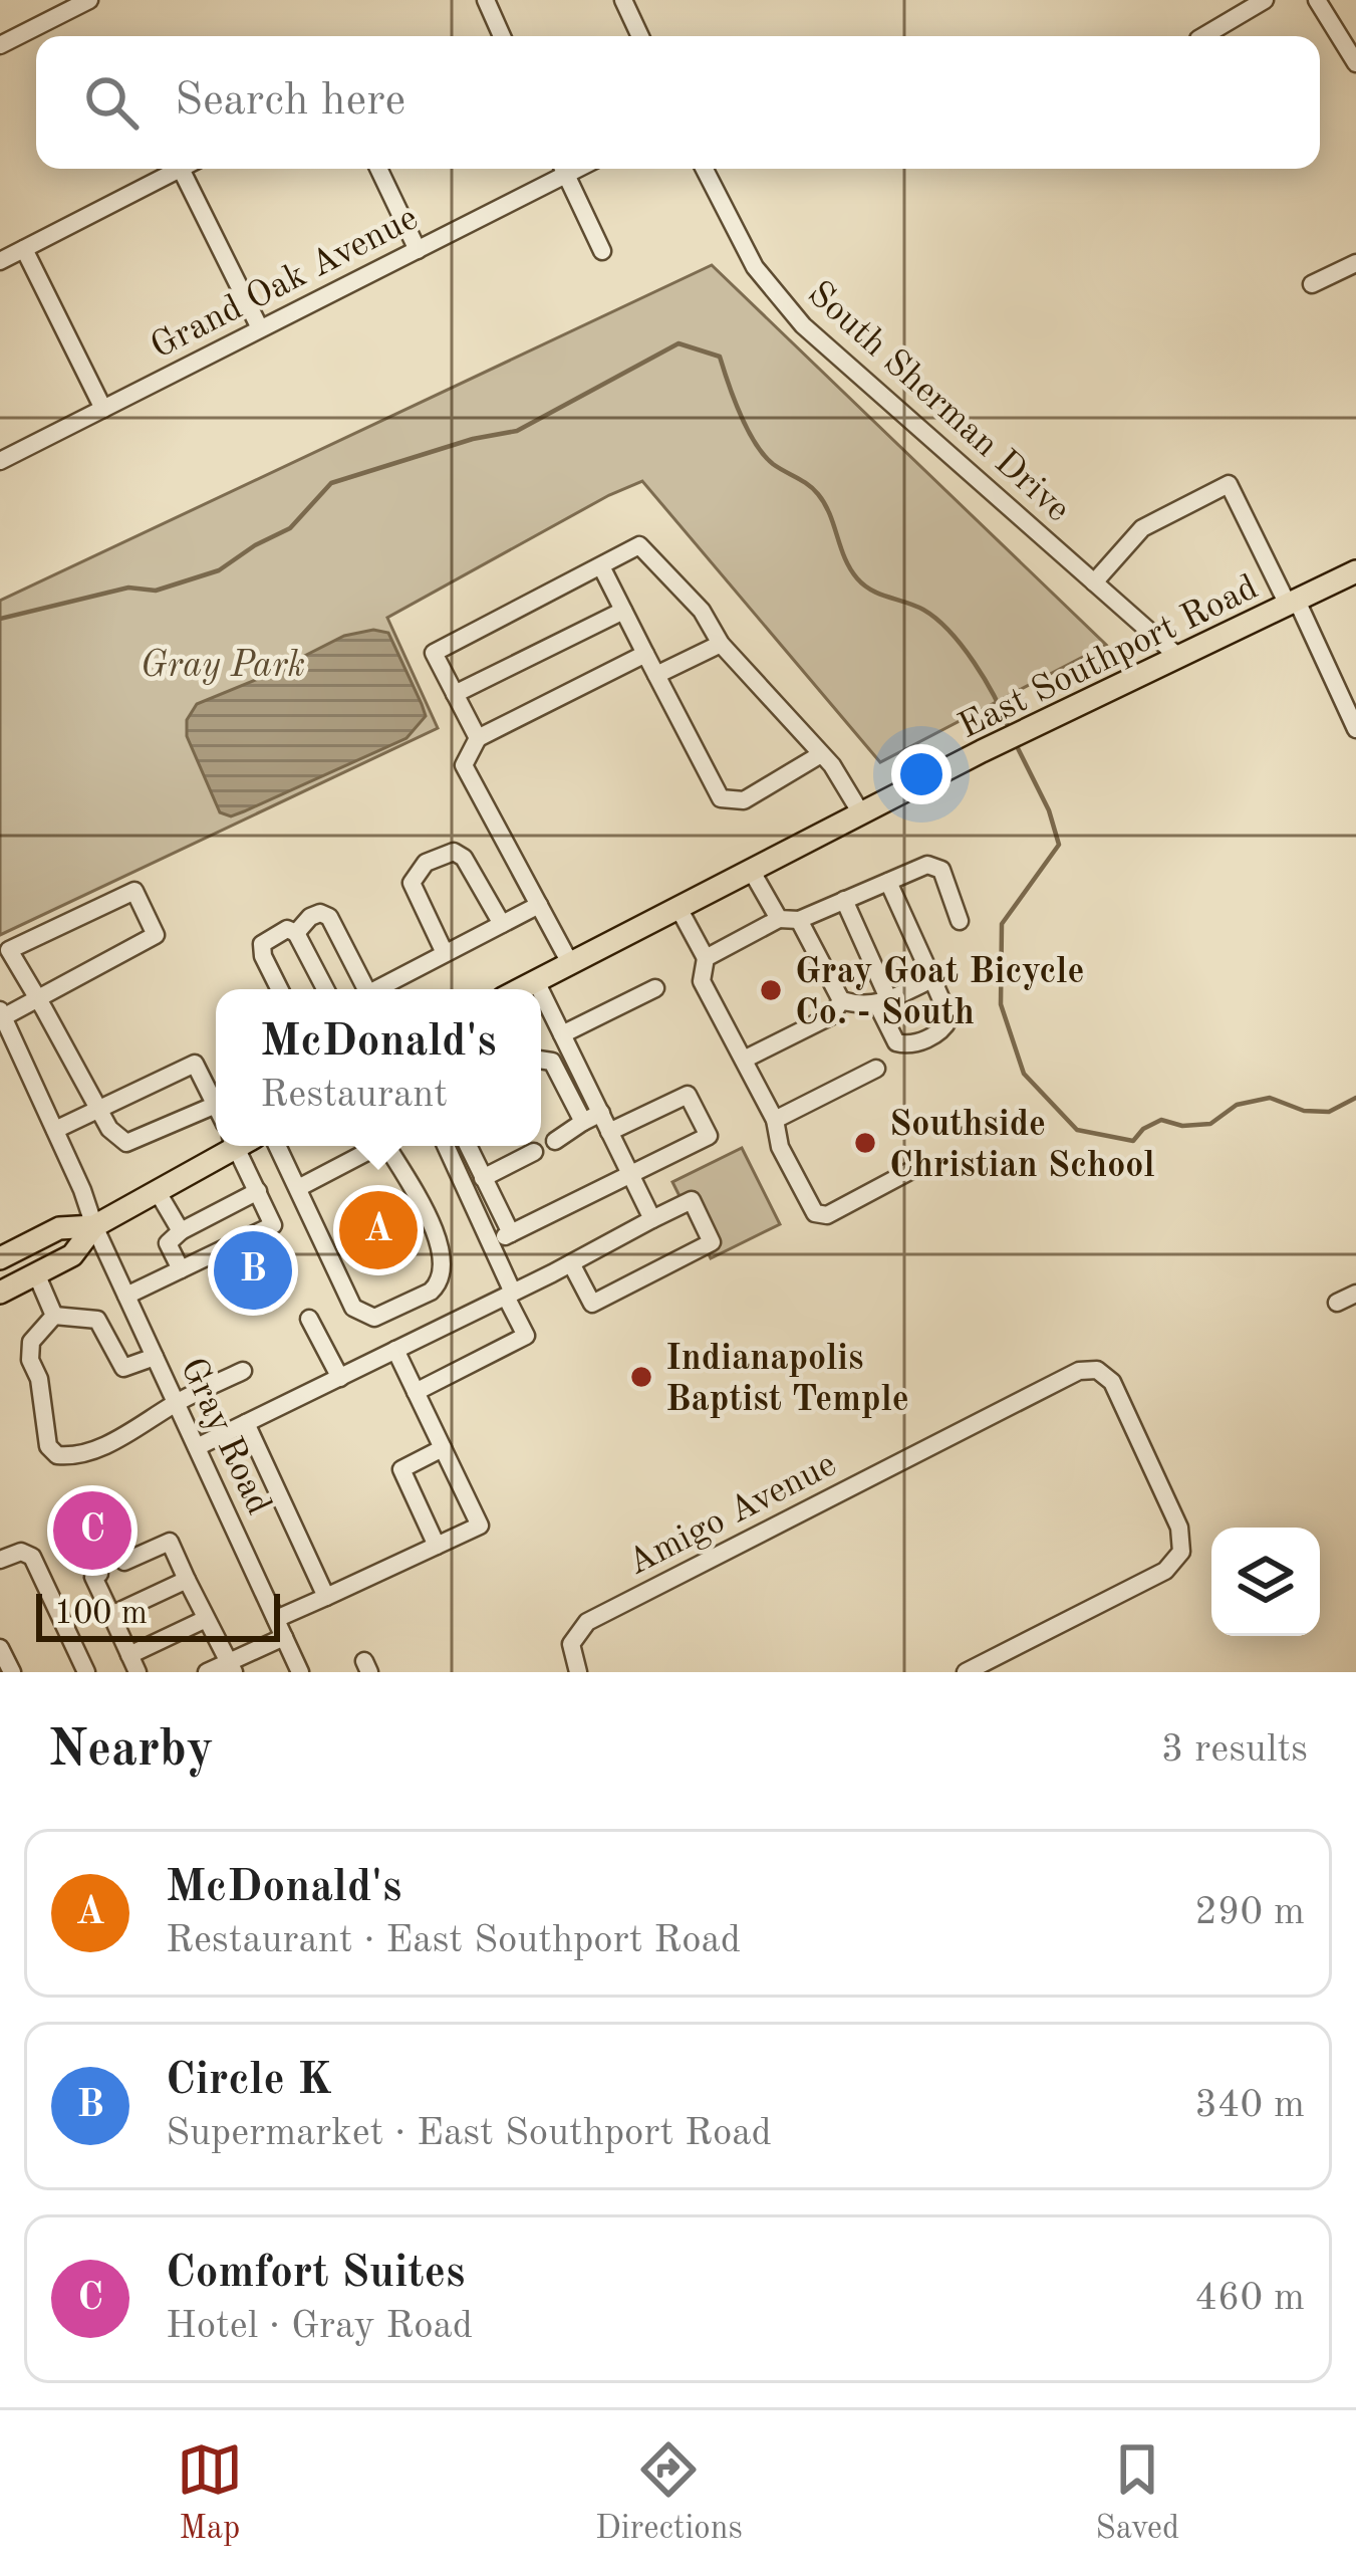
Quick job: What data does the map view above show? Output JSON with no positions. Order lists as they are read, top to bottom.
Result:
{
  "streets": {
    "main road": ["East Southport Road"],
    "street": [
      "Grand Oak Avenue",
      "South Sherman Drive",
      "Gray Road",
      "Amigo Avenue"
    ]
  },
  "crossings": [
    ["South Sherman Drive", "East Southport Road"]
  ],
  "parks": ["Gray Park"],
  "places": ["Gray Goat Bicycle Co. - South", "Southside Christian School", "Indianapolis Baptist Temple"],
  "scale_bar": "100 m",
  "page": {
    "search": "Search here",
    "popup": ["McDonald's", "Restaurant"],
    "pins": ["A", "B", "C"],
    "scale": "100 m",
    "heading": ["Nearby", "3 results"],
    "list": [
      {
        "mark": "A",
        "name": "McDonald's",
        "note": "Restaurant · East Southport Road",
        "value": "290 m"
      },
      {
        "mark": "B",
        "name": "Circle K",
        "note": "Supermarket · East Southport Road",
        "value": "340 m"
      },
      {
        "mark": "C",
        "name": "Comfort Suites",
        "note": "Hotel · Gray Road",
        "value": "460 m"
      }
    ],
    "nav": ["Map", "Directions", "Saved"]
  }
}
